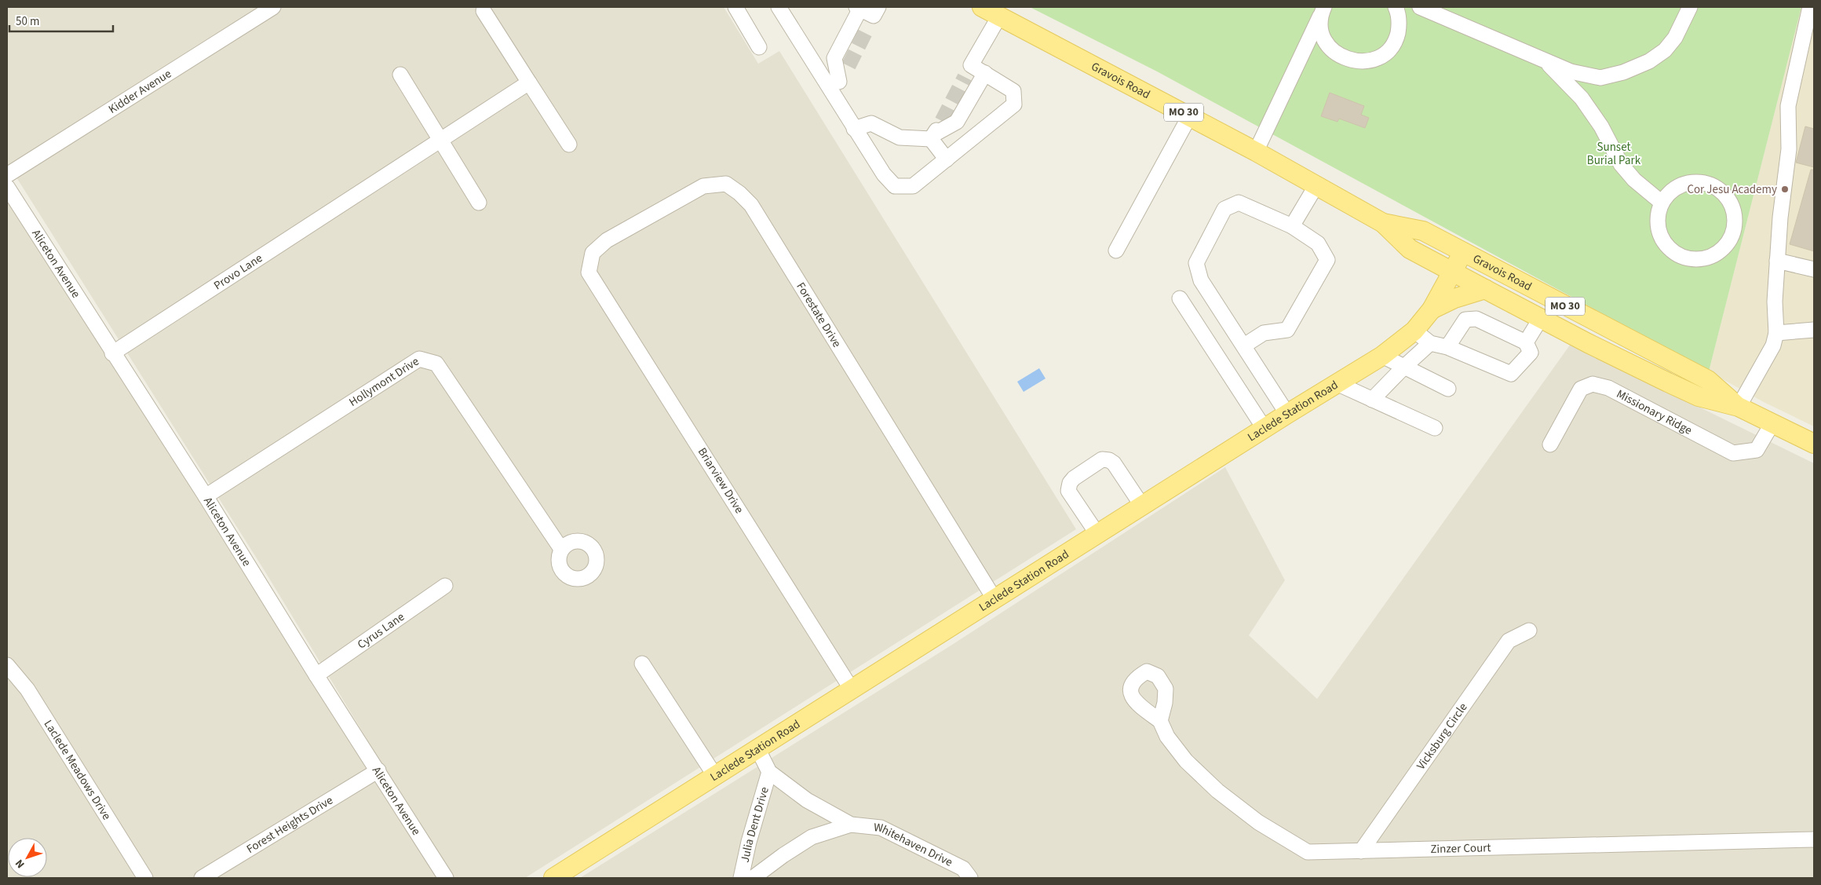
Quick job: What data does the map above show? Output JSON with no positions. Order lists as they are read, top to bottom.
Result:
{
  "streets": {
    "main road": ["Gravois Road", "MO 30", "Laclede Station Road"],
    "street": [
      "Kidder Avenue",
      "Aliceton Avenue",
      "Provo Lane",
      "Forestate Drive",
      "Hollymont Drive",
      "Missionary Ridge",
      "Briarview Drive",
      "Cyrus Lane",
      "Vicksburg Circle",
      "Laclede Meadows Drive",
      "Forest Heights Drive",
      "Julia Dent Drive",
      "Whitehaven Drive",
      "Zinzer Court"
    ]
  },
  "crossings": [
    ["Gravois Road", "Laclede Station Road"],
    ["Gravois Road", "Missionary Ridge"],
    ["Aliceton Avenue", "Provo Lane"],
    ["Aliceton Avenue", "Hollymont Drive"],
    ["Aliceton Avenue", "Cyrus Lane"],
    ["Aliceton Avenue", "Forest Heights Drive"],
    ["Forestate Drive", "Laclede Station Road"],
    ["Forestate Drive", "Briarview Drive"],
    ["Laclede Station Road", "Briarview Drive"],
    ["Laclede Station Road", "Whitehaven Drive"],
    ["Vicksburg Circle", "Zinzer Court"],
    ["Julia Dent Drive", "Whitehaven Drive"]
  ],
  "parks": ["Sunset Burial Park"],
  "places": ["Cor Jesu Academy"],
  "scale_bar": "50 m",
  "north": "bottom left"
}
